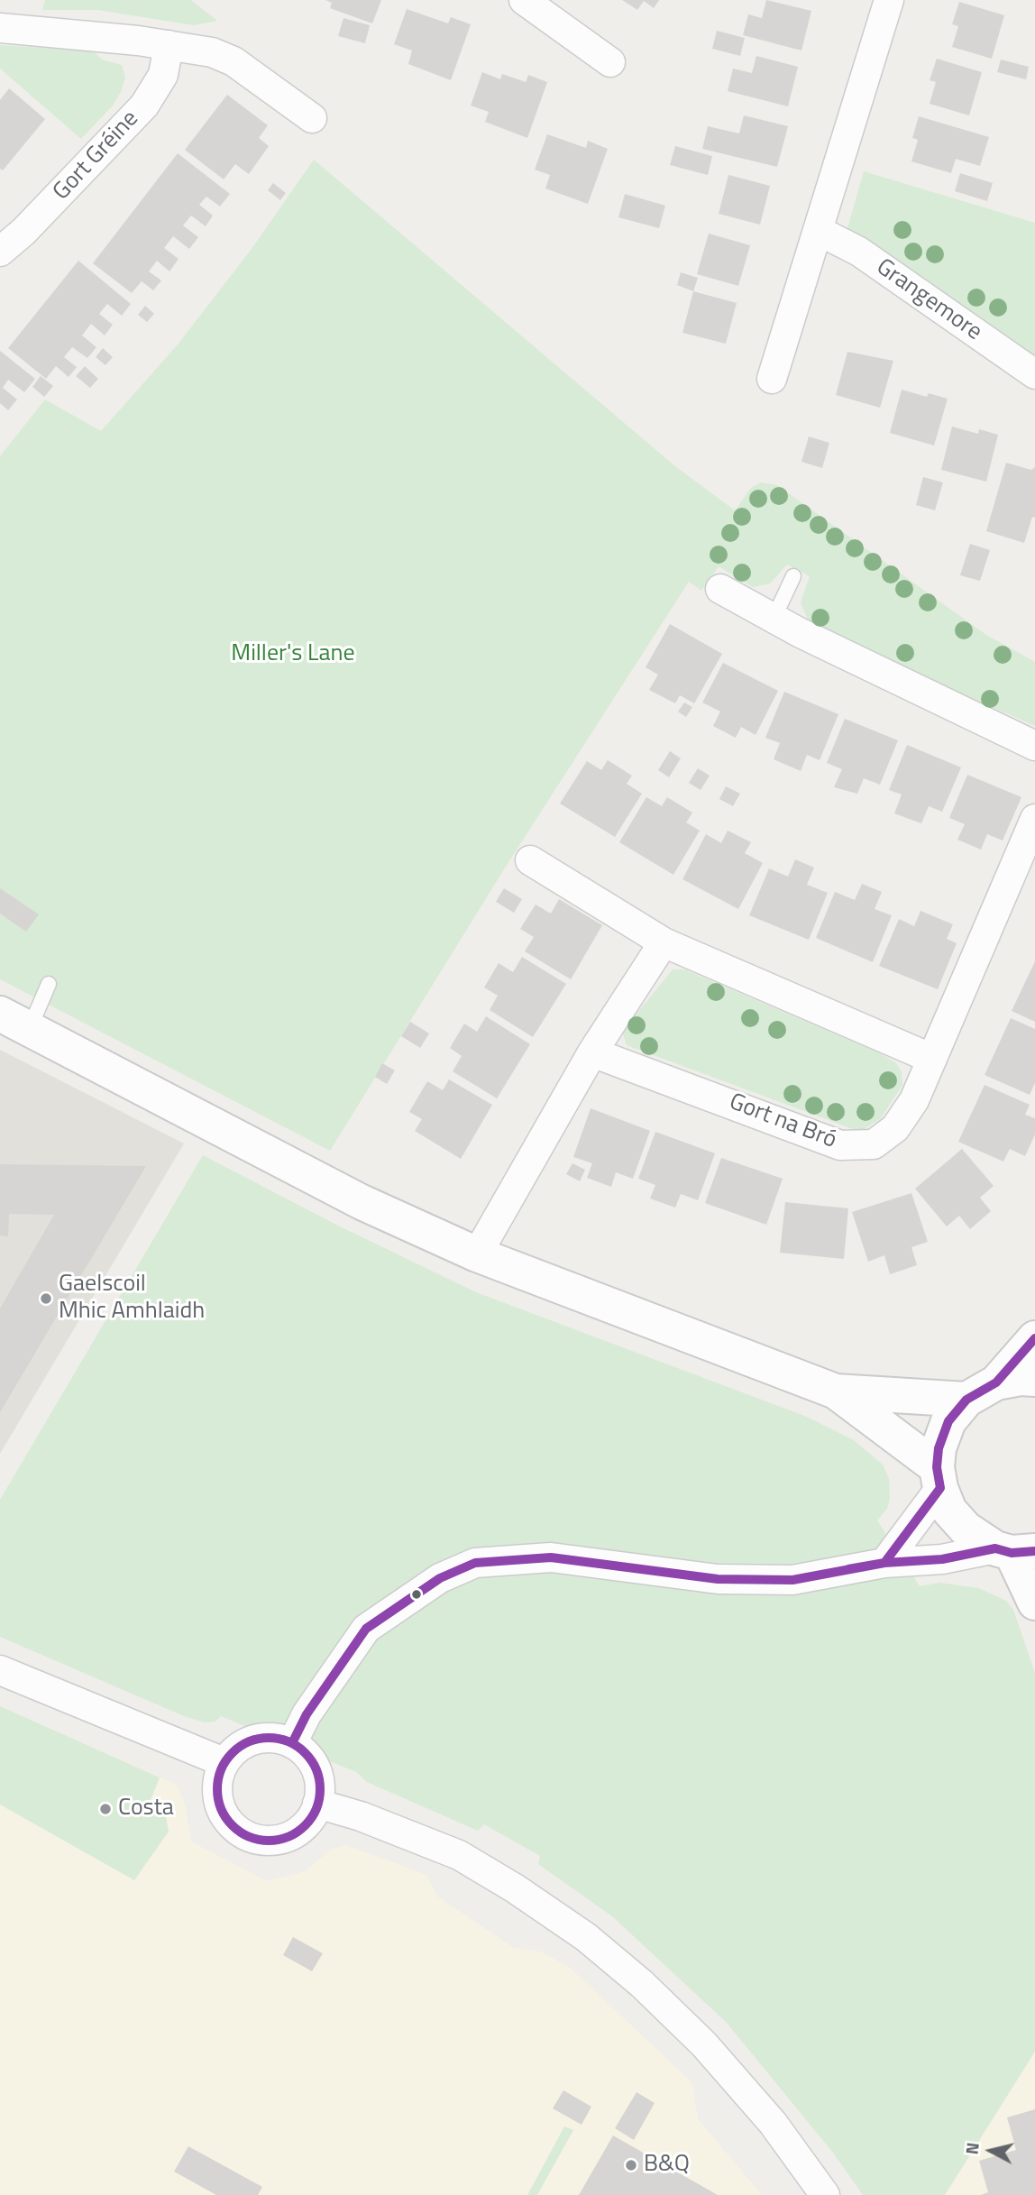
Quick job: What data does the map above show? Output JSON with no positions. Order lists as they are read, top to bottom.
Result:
{
  "streets": {
    "street": ["Gort Gréine", "Grangemore", "Gort na Bró"]
  },
  "parks": ["Miller's Lane"],
  "places": ["Gaelscoil Mhic Amhlaidh", "Costa", "B&Q"],
  "north": "left"
}
